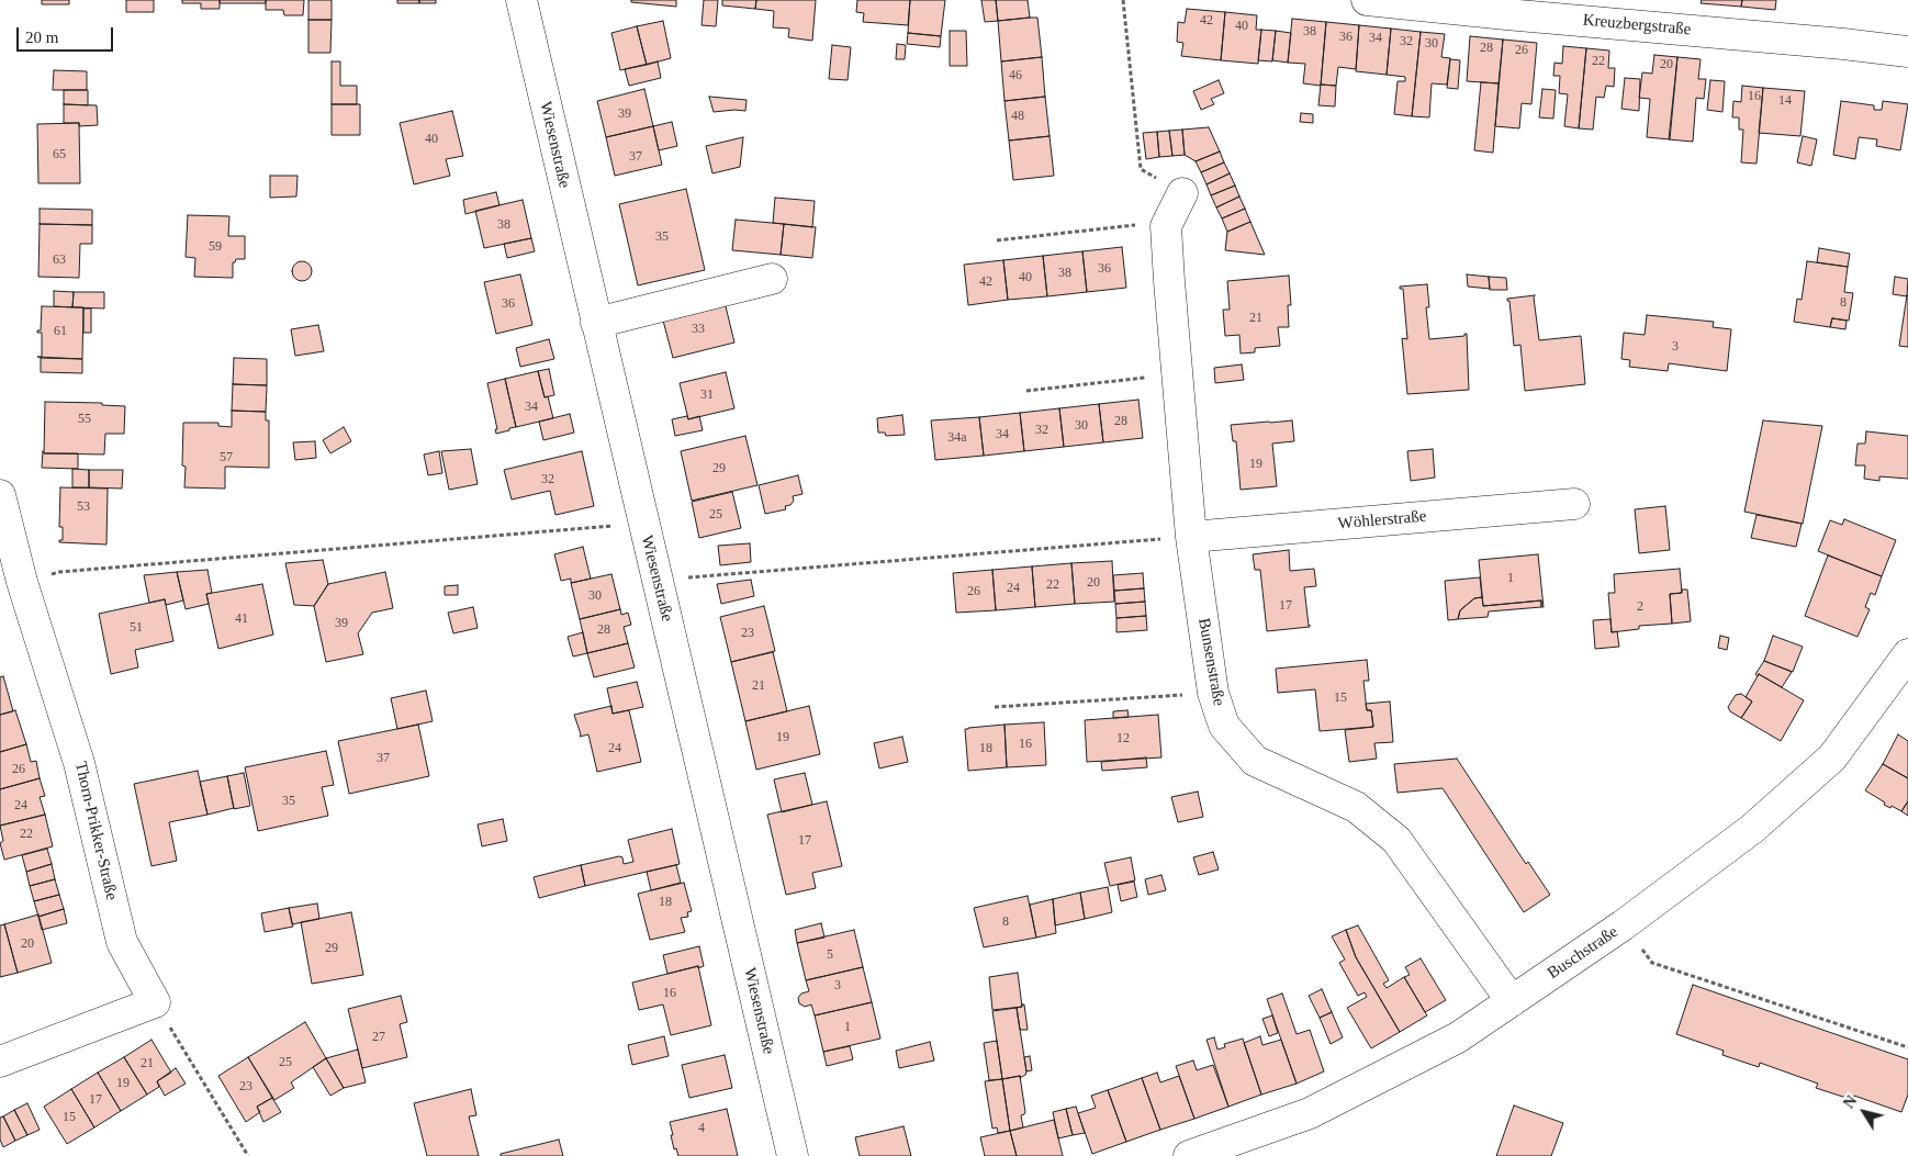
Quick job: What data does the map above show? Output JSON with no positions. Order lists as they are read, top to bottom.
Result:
{
  "streets": {
    "street": [
      "Kreuzbergstraße",
      "Wiesenstraße",
      "Wöhlerstraße",
      "Bunsenstraße",
      "Thorn-Prikker-Straße",
      "Buschstraße"
    ]
  },
  "crossings": [
    ["Wöhlerstraße", "Bunsenstraße"],
    ["Bunsenstraße", "Buschstraße"]
  ],
  "house_numbers": [
    "42",
    "40",
    "38",
    "36",
    "34",
    "32",
    "30",
    "28",
    "26",
    "22",
    "20",
    "46",
    "16",
    "14",
    "39",
    "48",
    "40",
    "65",
    "37",
    "38",
    "35",
    "59",
    "63",
    "36",
    "38",
    "40",
    "42",
    "8",
    "36",
    "21",
    "33",
    "61",
    "3",
    "31",
    "34",
    "55",
    "28",
    "30",
    "32",
    "34",
    "34a",
    "57",
    "19",
    "29",
    "32",
    "53",
    "25",
    "1",
    "20",
    "22",
    "24",
    "26",
    "30",
    "17",
    "2",
    "41",
    "39",
    "51",
    "28",
    "23",
    "21",
    "15",
    "19",
    "12",
    "16",
    "24",
    "18",
    "37",
    "26",
    "35",
    "24",
    "22",
    "17",
    "18",
    "8",
    "20",
    "29",
    "5",
    "3",
    "16",
    "1",
    "27",
    "25",
    "21",
    "19",
    "23",
    "17",
    "15",
    "4"
  ],
  "scale_bar": "20 m",
  "north": "top left"
}
